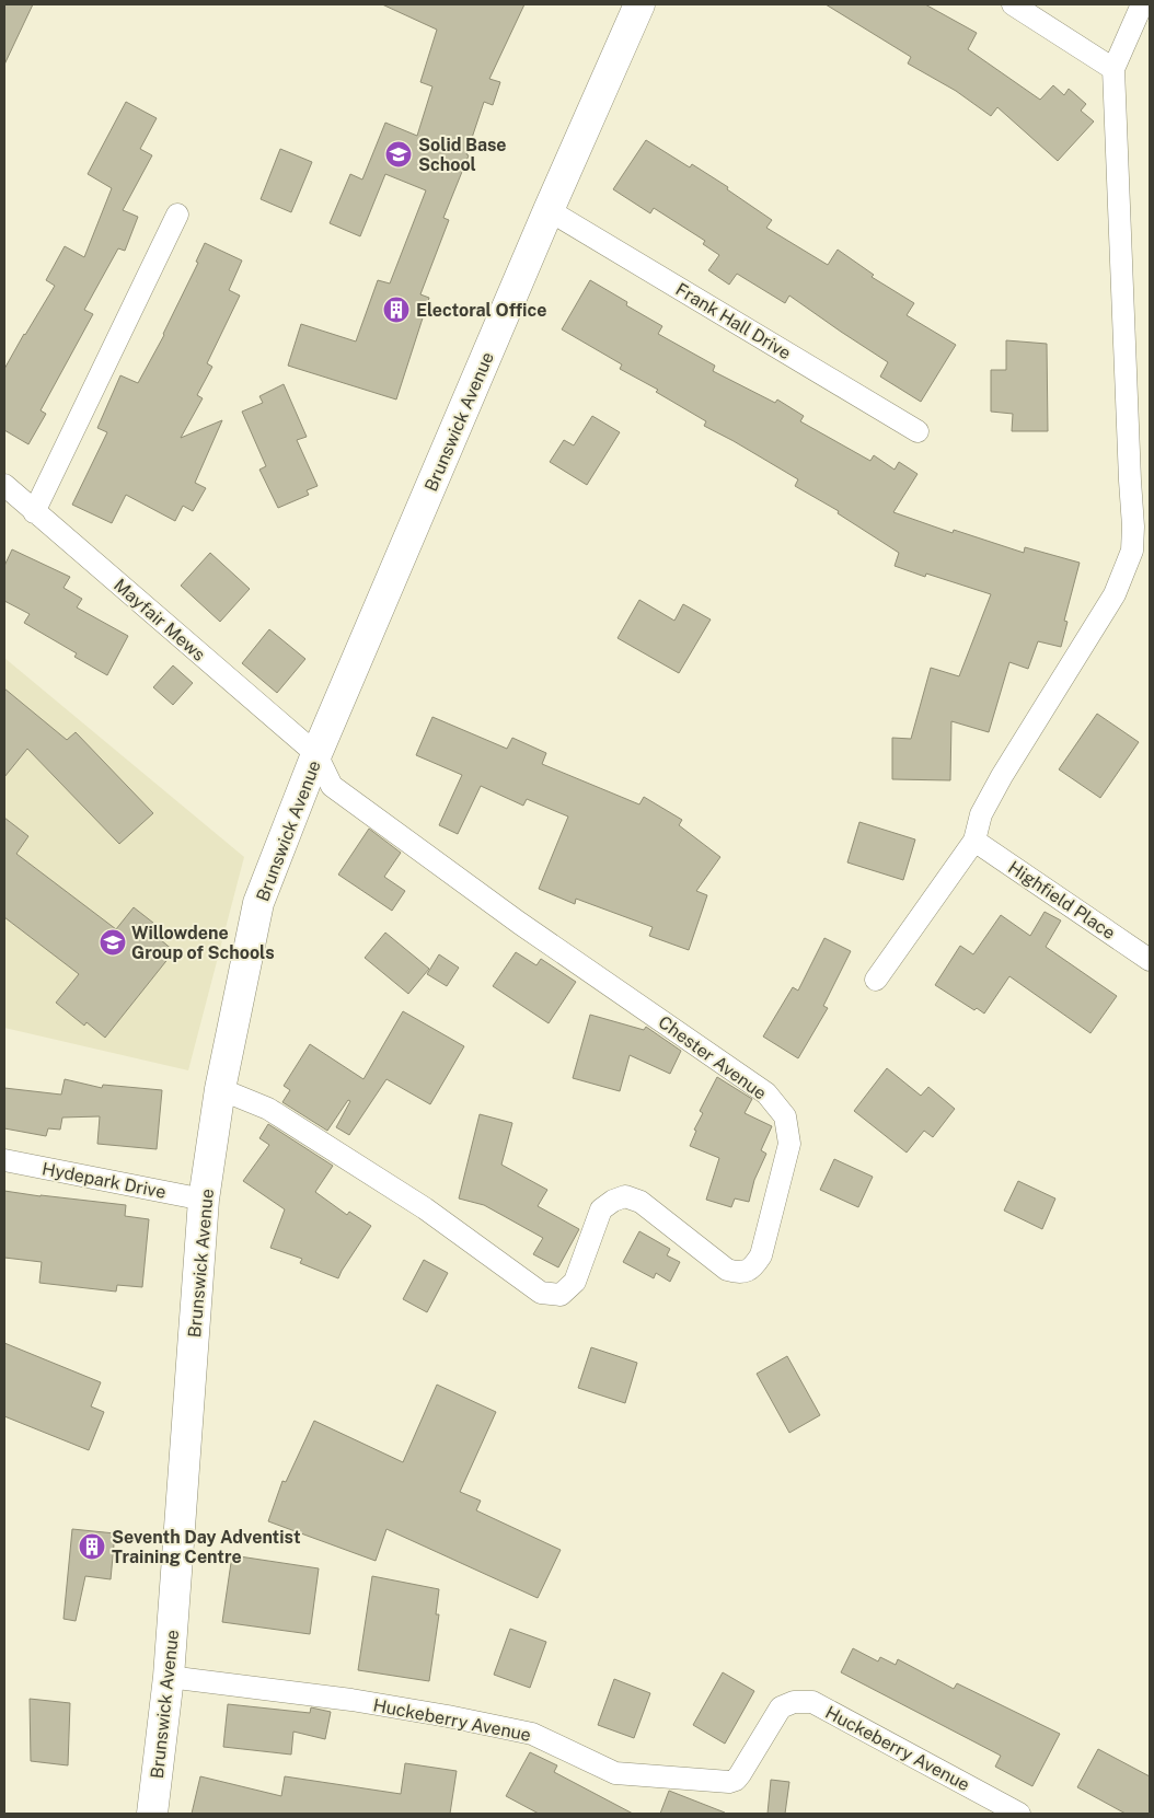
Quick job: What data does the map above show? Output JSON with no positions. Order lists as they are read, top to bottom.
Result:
{
  "streets": {
    "main road": ["Brunswick Avenue"],
    "street": [
      "Frank Hall Drive",
      "Mayfair Mews",
      "Highfield Place",
      "Chester Avenue",
      "Hydepark Drive",
      "Huckeberry Avenue"
    ]
  },
  "crossings": [
    ["Frank Hall Drive", "Brunswick Avenue"],
    ["Brunswick Avenue", "Mayfair Mews"],
    ["Brunswick Avenue", "Chester Avenue"],
    ["Brunswick Avenue", "Hydepark Drive"],
    ["Brunswick Avenue", "Huckeberry Avenue"],
    ["Mayfair Mews", "Chester Avenue"]
  ],
  "places": {
    "school or university": ["Solid Base School", "Willowdene Group of Schools"],
    "building": ["Electoral Office", "Seventh Day Adventist Training Centre"]
  }
}
